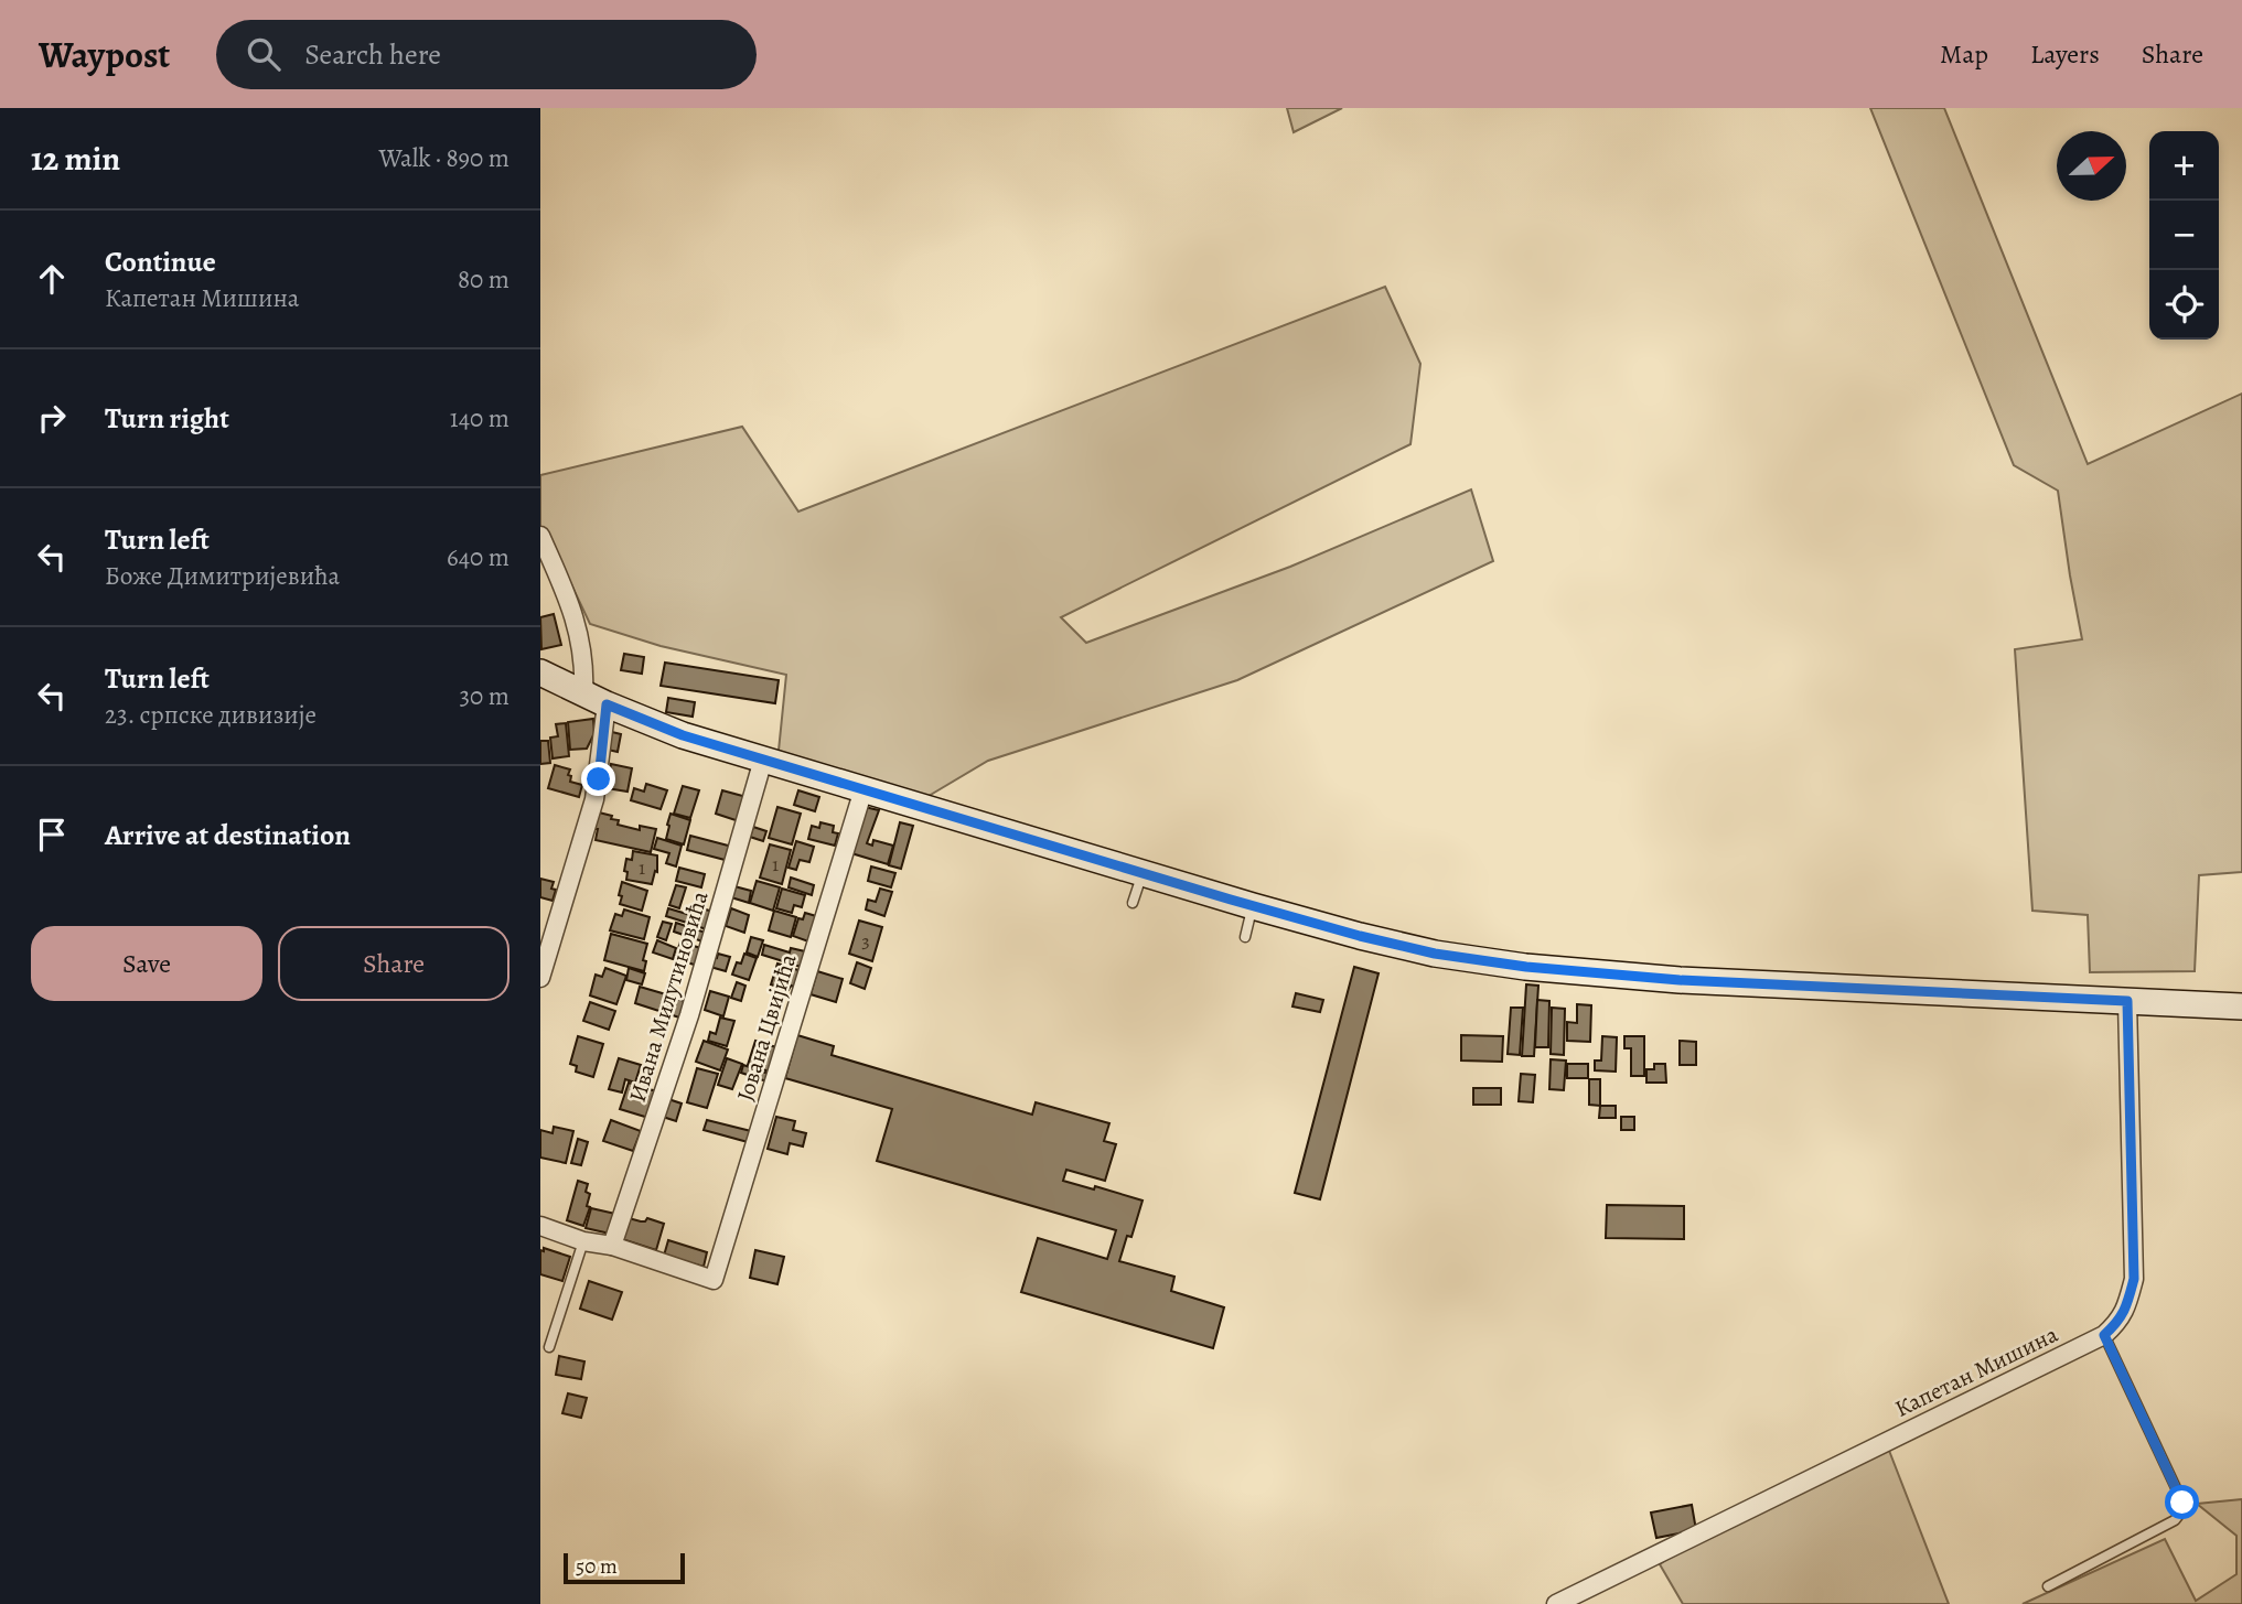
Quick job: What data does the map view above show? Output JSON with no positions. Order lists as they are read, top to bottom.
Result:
{
  "streets": {
    "street": ["Ивана Милутиновића", "Јована Цвијића", "Капетан Мишина"]
  },
  "crossings": [
    ["Ивана Милутиновића", "Јована Цвијића"]
  ],
  "house_numbers": ["1", "1", "3"],
  "scale_bar": "50 m",
  "north": "right",
  "page": {
    "header": "Waypost",
    "search": "Search here",
    "nav": ["Map", "Layers", "Share"],
    "heading": ["12 min", "Walk · 890 m"],
    "map_buttons": ["+", "−"],
    "list": [
      ["Continue", "Капетан Мишина", "80 m"],
      ["Turn right", "140 m"],
      ["Turn left", "Боже Димитријевића", "640 m"],
      ["Turn left", "23. српске дивизије", "30 m"],
      "Arrive at destination"
    ],
    "buttons": ["Save", "Share"],
    "scale": "50 m"
  }
}
